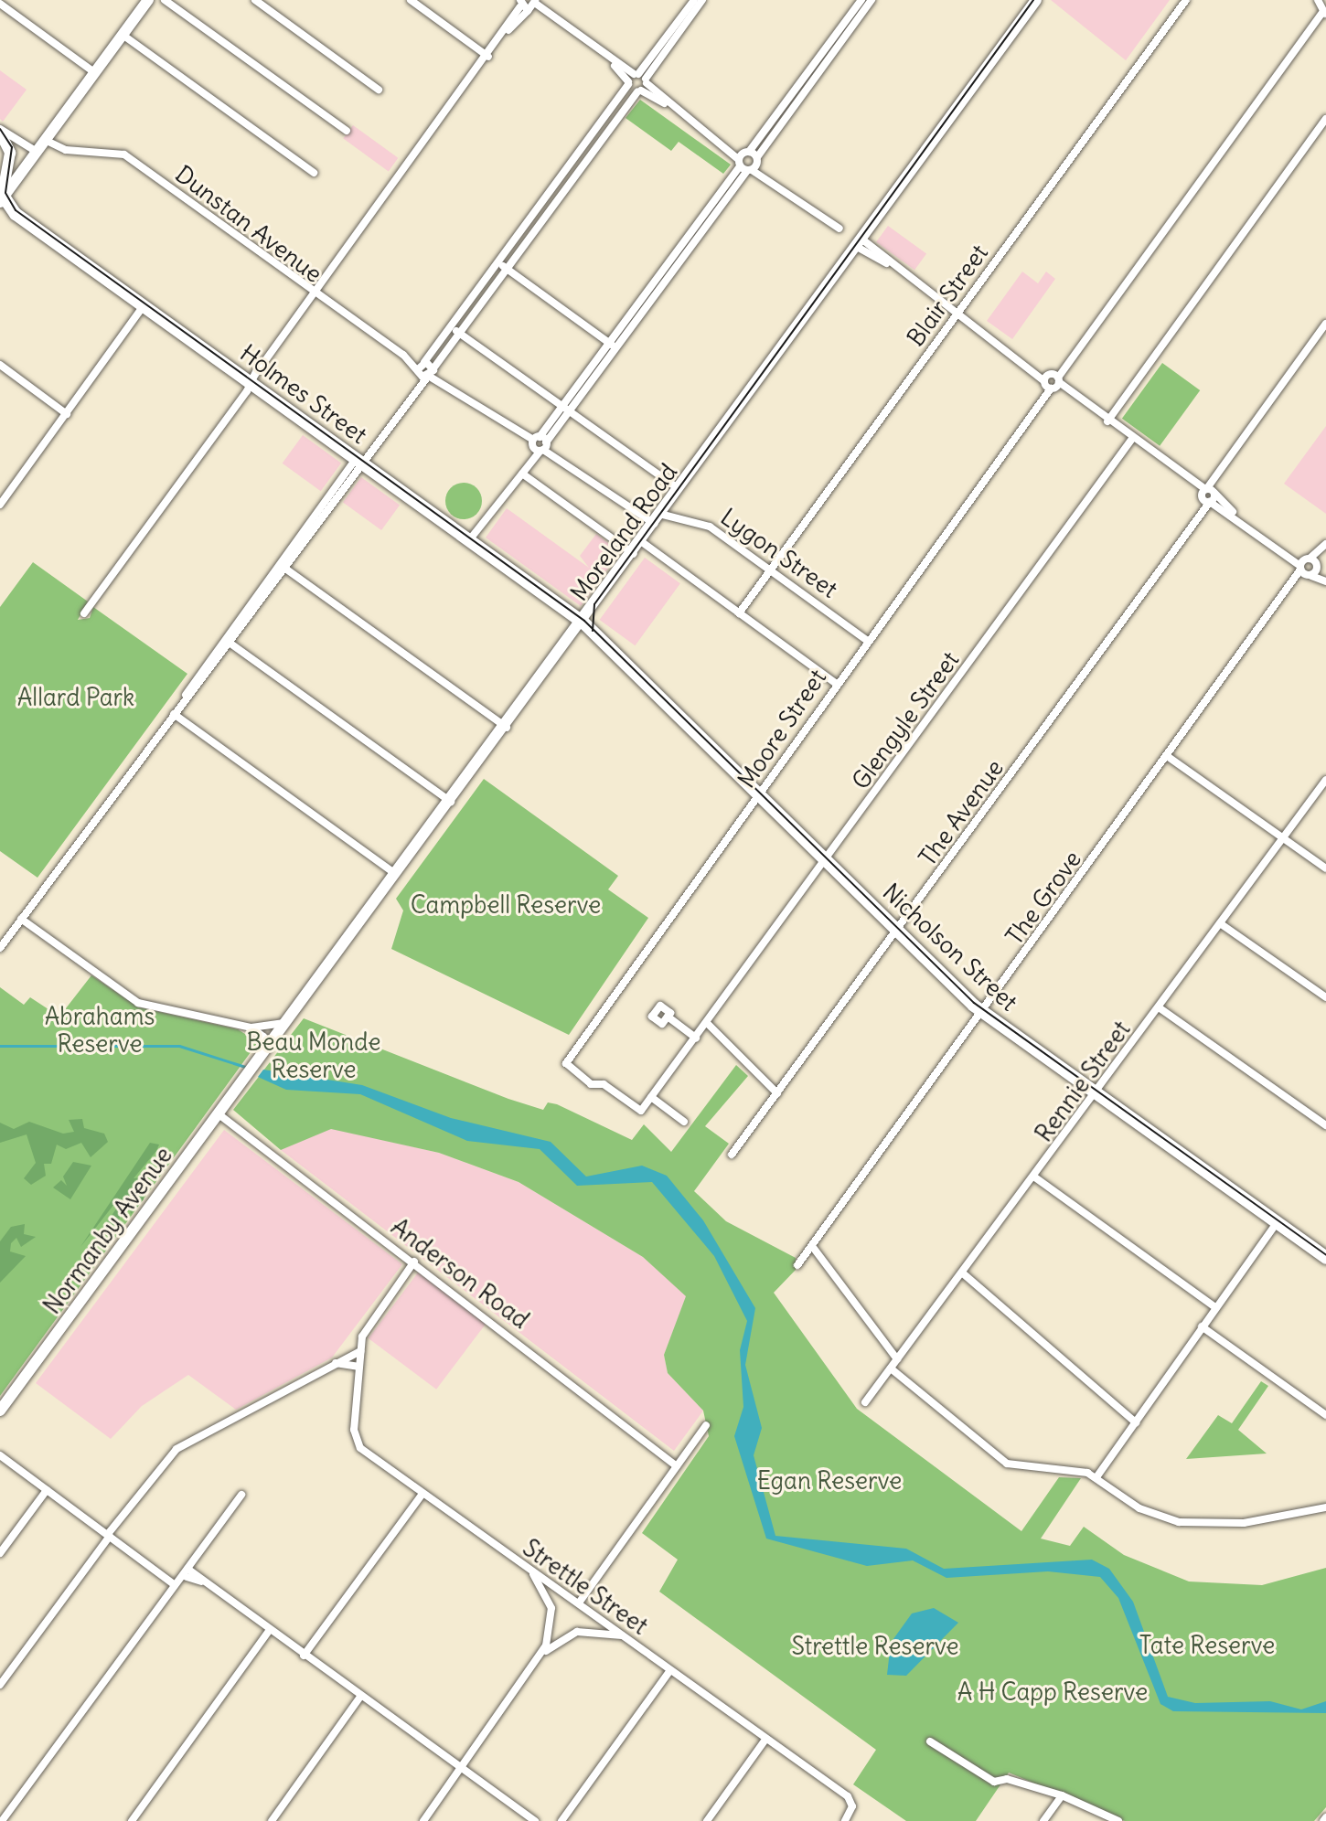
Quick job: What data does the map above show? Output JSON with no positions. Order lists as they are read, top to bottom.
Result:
{
  "streets": {
    "main road": [
      "Holmes Street",
      "Moreland Road",
      "Nicholson Street",
      "Normanby Avenue"
    ],
    "street": [
      "Dunstan Avenue",
      "Blair Street",
      "Lygon Street",
      "Glengyle Street",
      "Moore Street",
      "The Avenue",
      "The Grove",
      "Rennie Street",
      "Anderson Road",
      "Strettle Street"
    ]
  },
  "crossings": [
    ["Blair Street", "Lygon Street"],
    ["Holmes Street", "Moreland Road"],
    ["Holmes Street", "Nicholson Street"],
    ["Moreland Road", "Lygon Street"],
    ["Moreland Road", "Nicholson Street"],
    ["Moreland Road", "Normanby Avenue"],
    ["Lygon Street", "Moore Street"],
    ["Glengyle Street", "Moore Street"],
    ["Glengyle Street", "Nicholson Street"],
    ["Moore Street", "Nicholson Street"],
    ["The Avenue", "Nicholson Street"],
    ["The Grove", "Nicholson Street"],
    ["Nicholson Street", "Rennie Street"],
    ["Normanby Avenue", "Anderson Road"]
  ],
  "parks": [
    "Allard Park",
    "Campbell Reserve",
    "Abrahams Reserve",
    "Beau Monde Reserve",
    "Egan Reserve",
    "Tate Reserve",
    "Strettle Reserve",
    "A H Capp Reserve"
  ]
}
